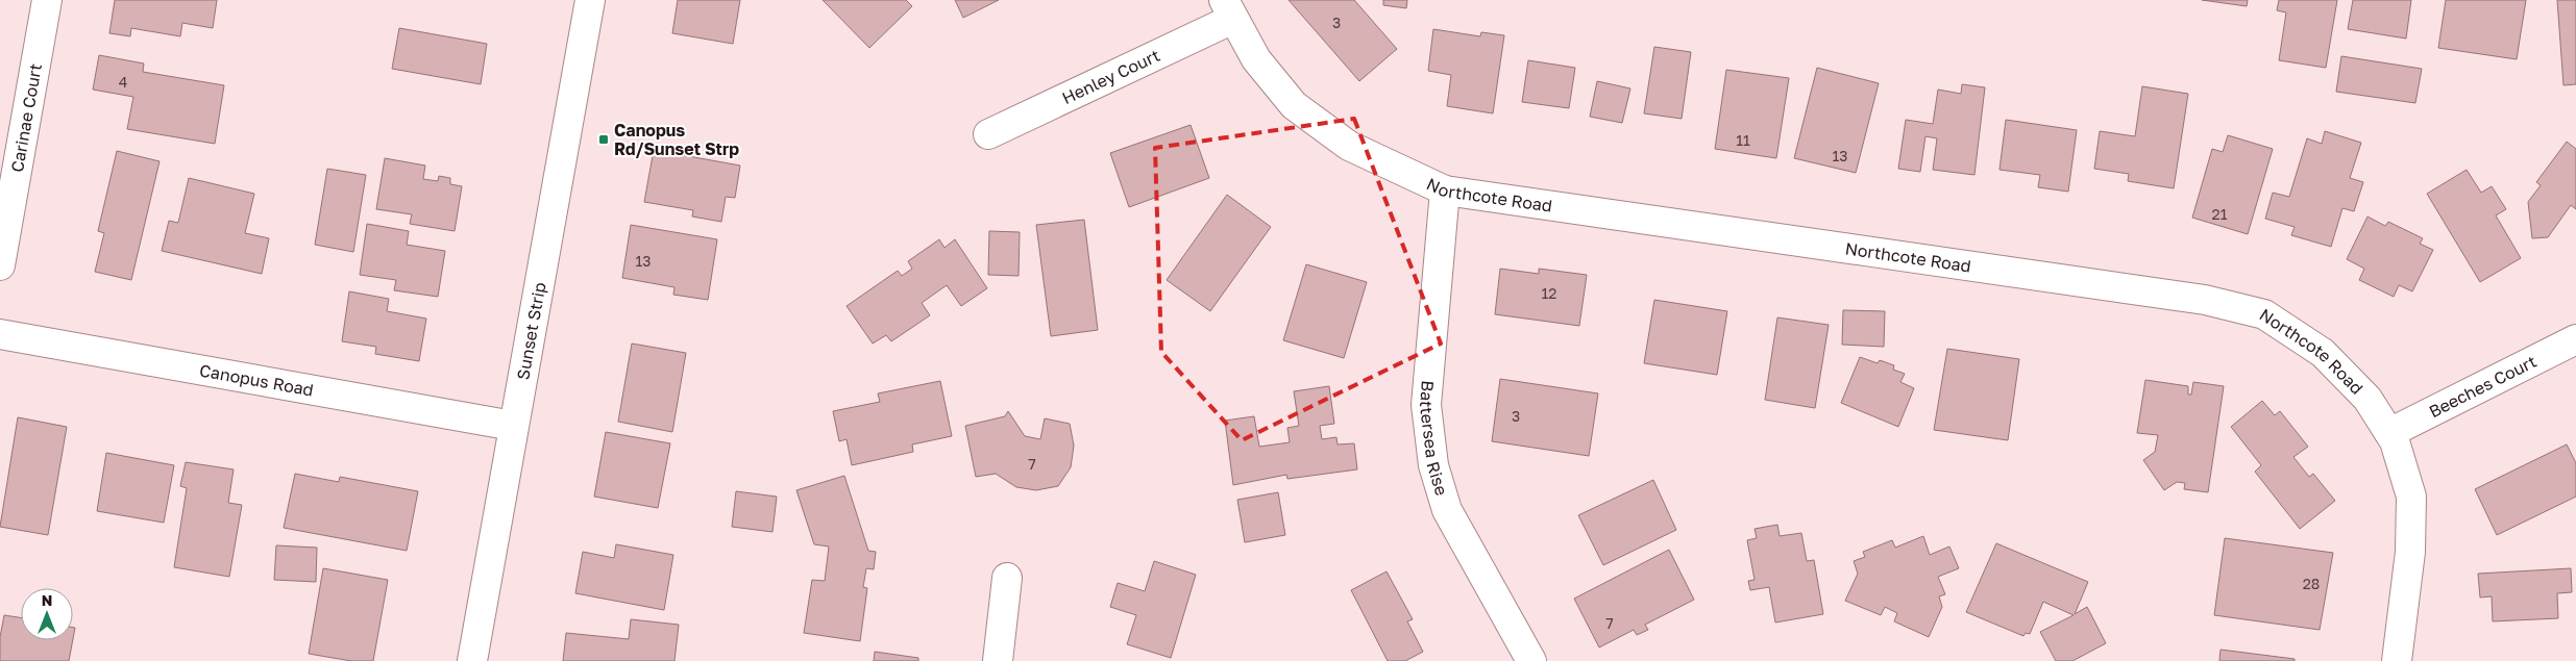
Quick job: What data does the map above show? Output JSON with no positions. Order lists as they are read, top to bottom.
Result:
{
  "streets": {
    "street": [
      "Henley Court",
      "Carinae Court",
      "Northcote Road",
      "Sunset Strip",
      "Canopus Road",
      "Beeches Court",
      "Battersea Rise"
    ]
  },
  "crossings": [
    ["Henley Court", "Northcote Road"],
    ["Northcote Road", "Beeches Court"],
    ["Northcote Road", "Battersea Rise"],
    ["Sunset Strip", "Canopus Road"]
  ],
  "places": {
    "transit": ["Canopus Rd/Sunset Strp"]
  },
  "house_numbers": [
    "3",
    "4",
    "11",
    "13",
    "21",
    "13",
    "12",
    "3",
    "7",
    "28",
    "7"
  ],
  "north": "top"
}
